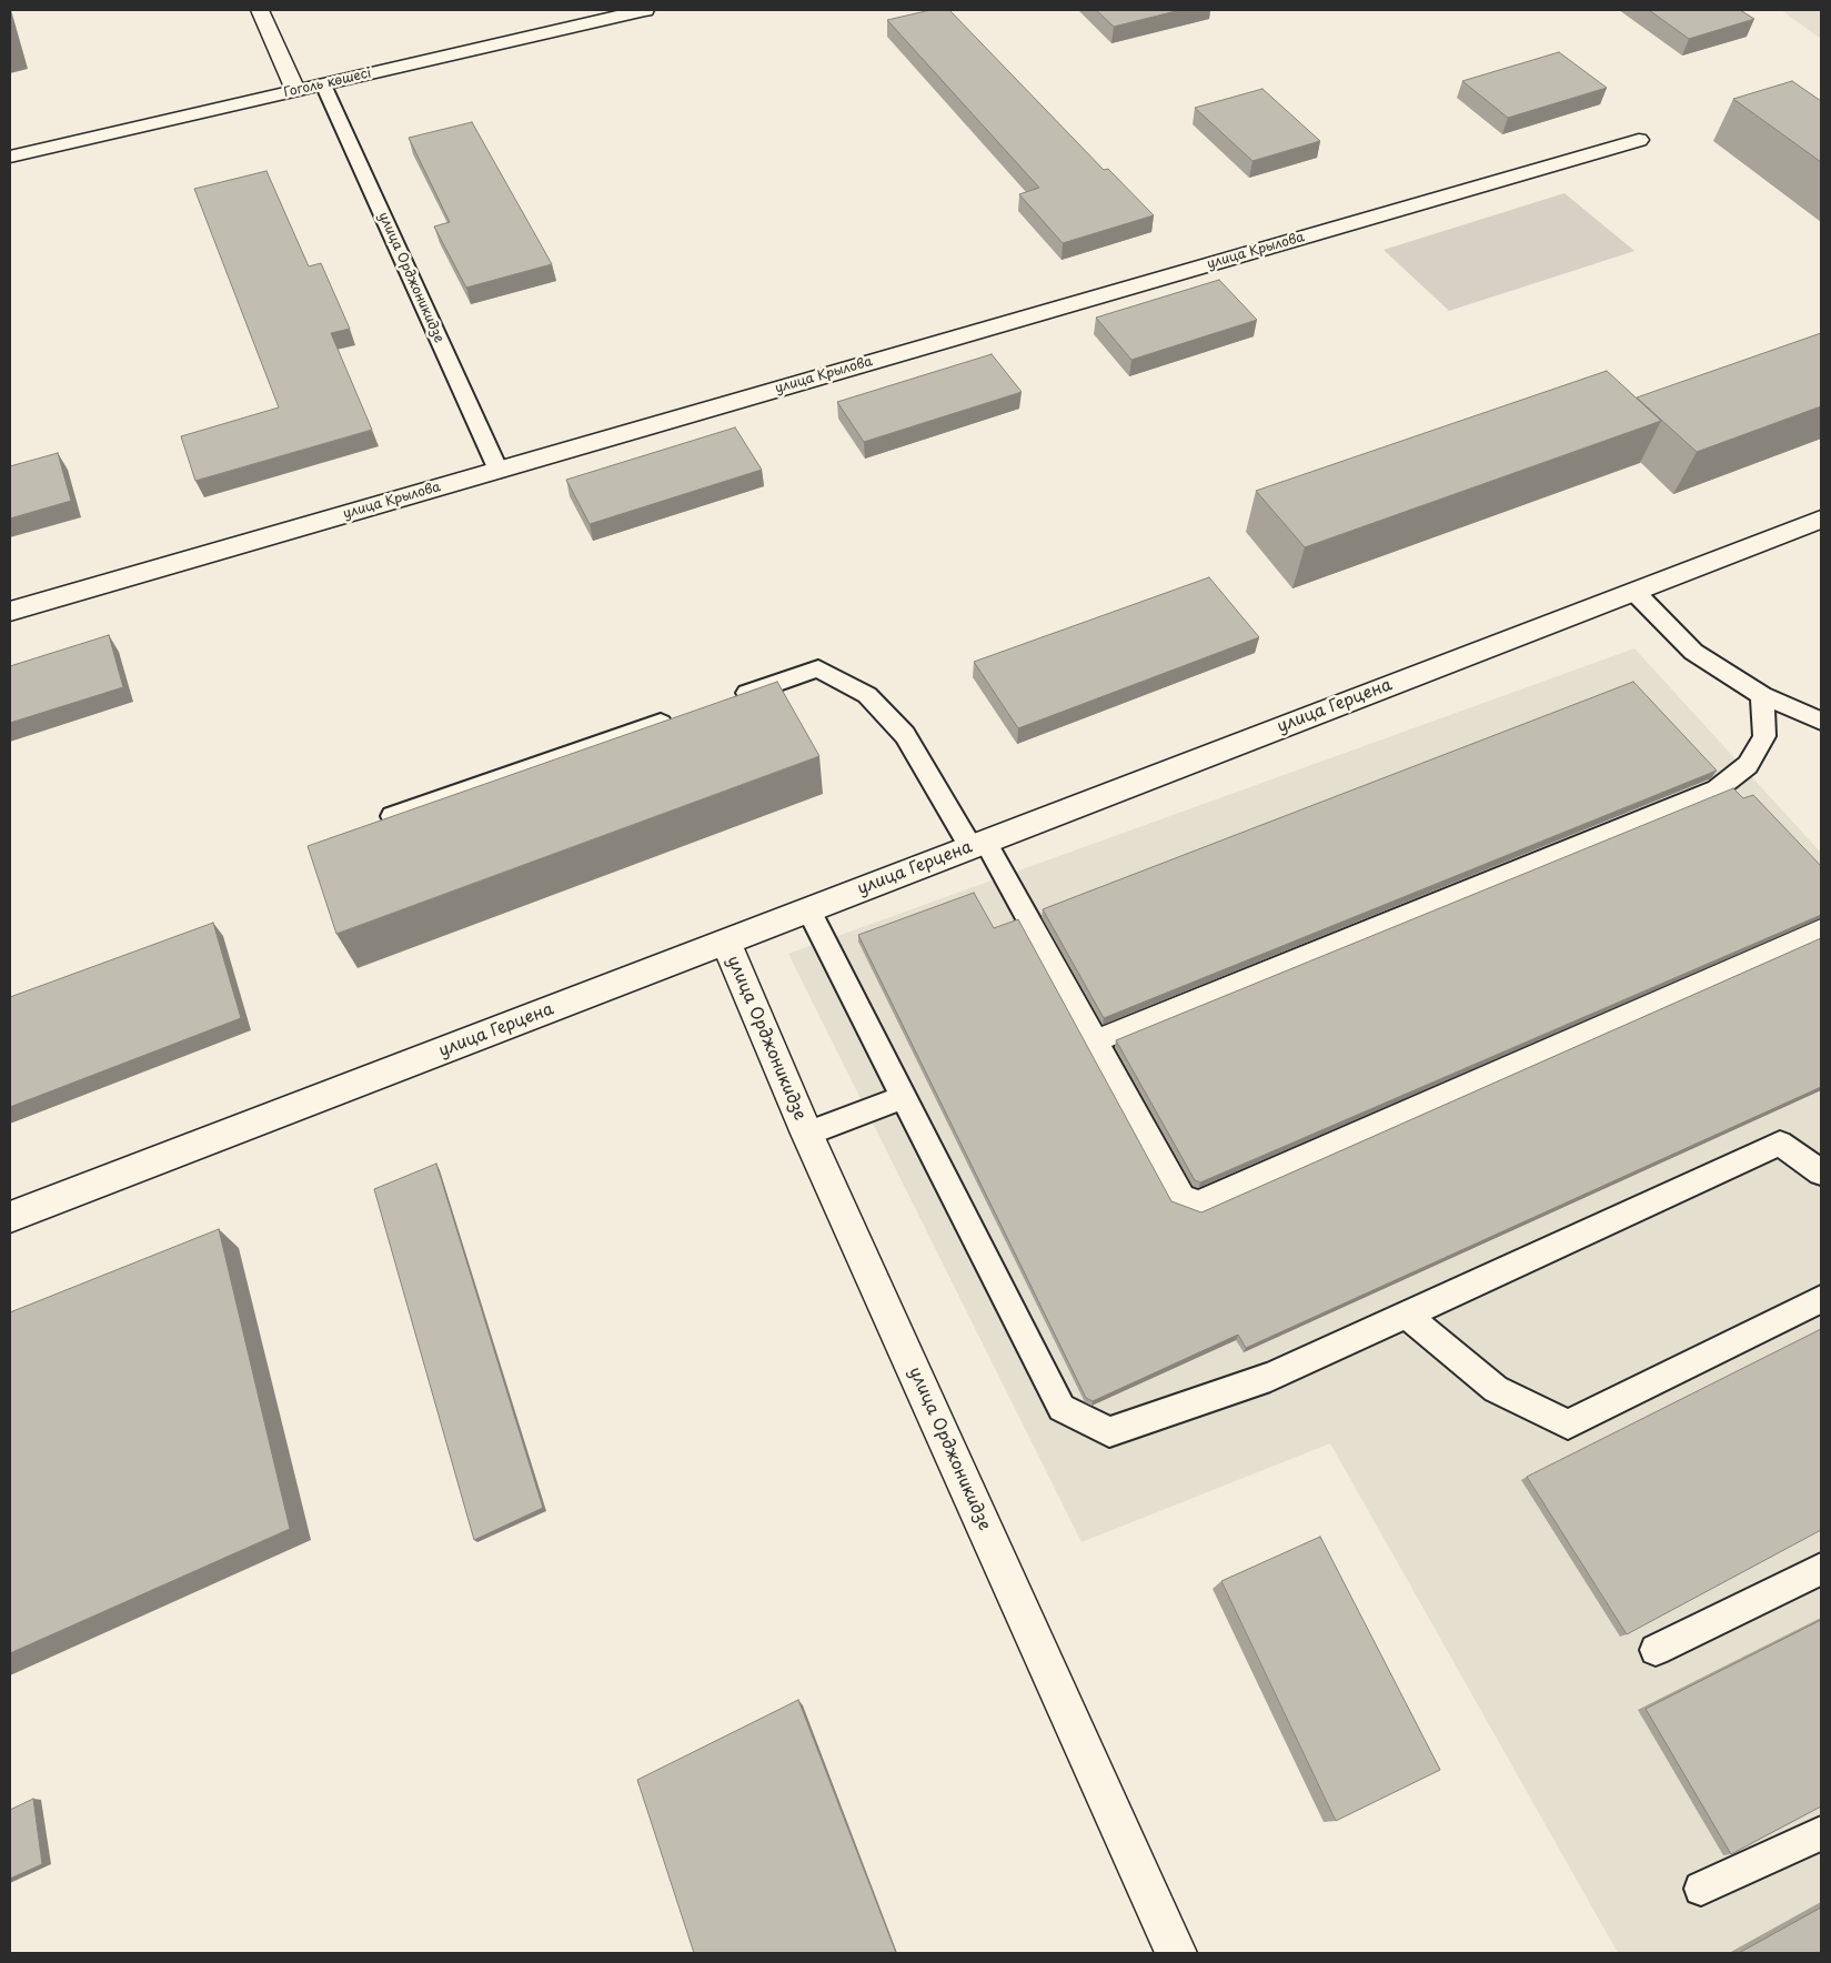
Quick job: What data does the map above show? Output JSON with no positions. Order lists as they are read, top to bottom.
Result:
{
  "streets": {
    "street": [
      "Гоголь көшесі",
      "улица Крылова",
      "улица Орджоникидзе",
      "улица Герцена"
    ]
  },
  "crossings": [
    ["Гоголь көшесі", "улица Орджоникидзе"],
    ["улица Крылова", "улица Орджоникидзе"],
    ["улица Орджоникидзе", "улица Герцена"]
  ]
}
